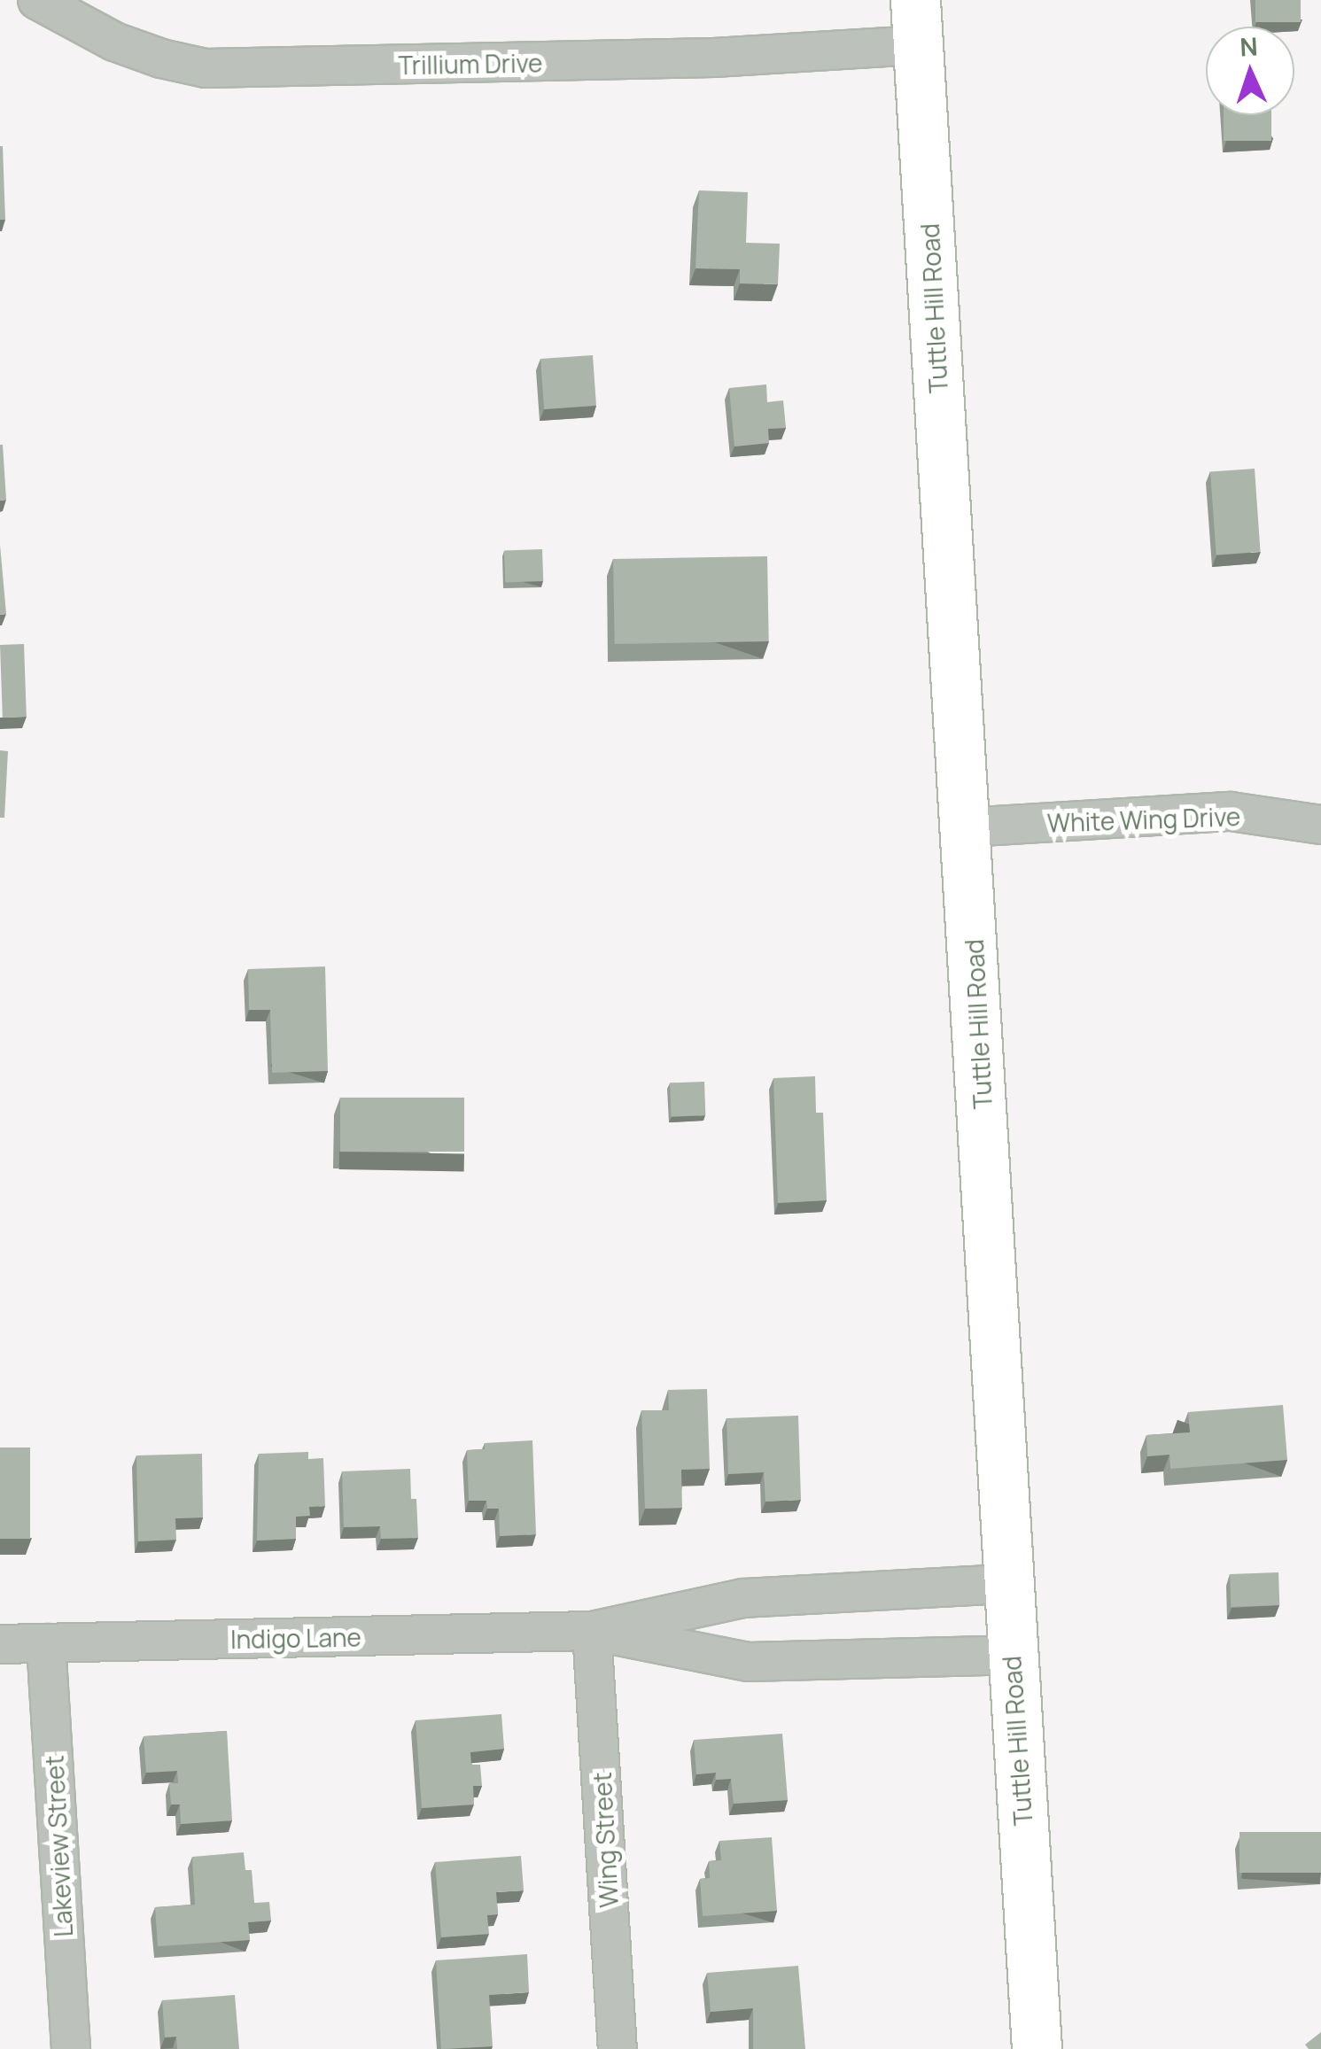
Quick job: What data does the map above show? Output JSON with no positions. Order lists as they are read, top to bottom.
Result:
{
  "streets": {
    "main road": ["Tuttle Hill Road"],
    "street": [
      "Trillium Drive",
      "White Wing Drive",
      "Indigo Lane",
      "Wing Street",
      "Lakeview Street"
    ]
  },
  "crossings": [
    ["Trillium Drive", "Tuttle Hill Road"],
    ["Tuttle Hill Road", "White Wing Drive"],
    ["Tuttle Hill Road", "Indigo Lane"],
    ["Indigo Lane", "Wing Street"],
    ["Indigo Lane", "Lakeview Street"]
  ],
  "north": "top"
}
